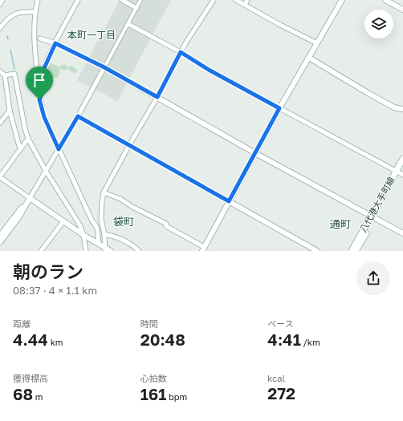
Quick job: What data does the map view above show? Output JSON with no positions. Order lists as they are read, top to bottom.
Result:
{
  "streets": {
    "main road": ["八代港大手町線"]
  },
  "districts": ["本町一丁目", "袋町", "通町"],
  "page": {
    "heading": ["朝のラン", "08:37 · 4 × 1.1 km"],
    "stats": [
      ["距離", "4.44 km"],
      ["時間", "20:48"],
      ["ペース", "4:41 /km"],
      ["獲得標高", "68 m"],
      ["心拍数", "161 bpm"],
      ["kcal", "272"]
    ]
  }
}
